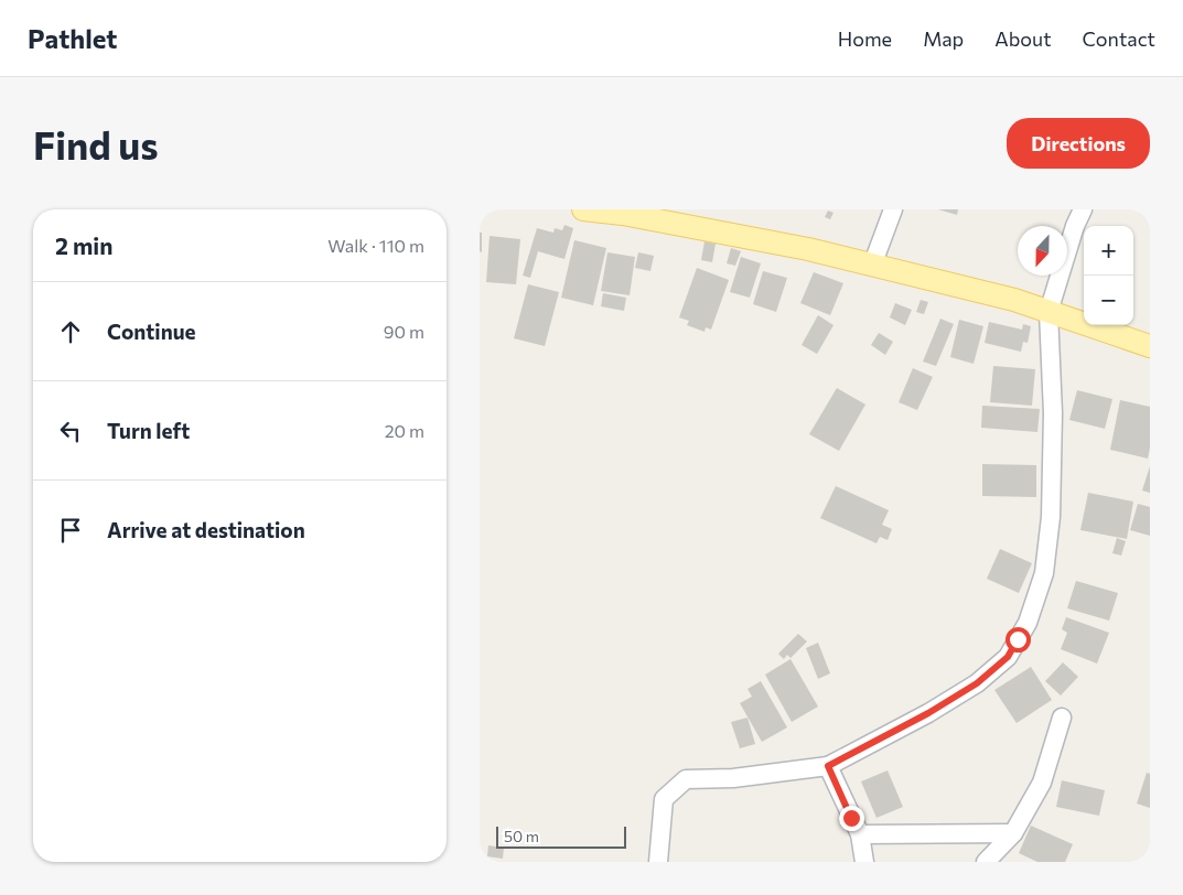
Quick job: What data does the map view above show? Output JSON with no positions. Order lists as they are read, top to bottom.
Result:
{
  "scale_bar": "50 m",
  "north": "bottom",
  "page": {
    "header": "Pathlet",
    "nav": [
      "Home",
      "Map",
      "About",
      "Contact"
    ],
    "buttons": "Directions",
    "title": "Find us",
    "heading": ["2 min", "Walk · 110 m"],
    "map_buttons": ["+", "−"],
    "list": [
      ["Continue", "90 m"],
      ["Turn left", "20 m"],
      "Arrive at destination"
    ],
    "scale": "50 m"
  }
}
